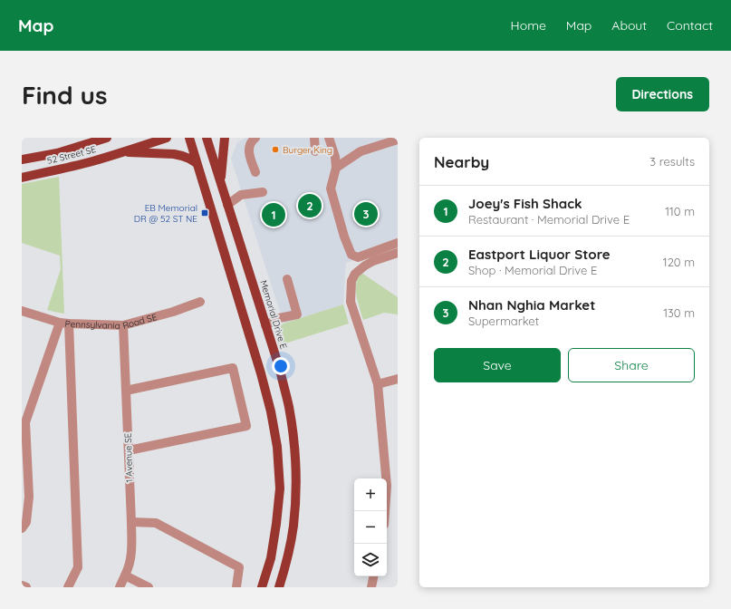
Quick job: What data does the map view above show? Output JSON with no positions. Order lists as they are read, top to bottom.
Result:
{
  "streets": {
    "main road": ["52 Street SE", "Memorial Drive E"],
    "street": ["Pennsylvania Road SE", "1 Avenue SE"]
  },
  "crossings": [
    ["Pennsylvania Road SE", "1 Avenue SE"]
  ],
  "places": {
    "other": ["Burger King"],
    "transit": ["EB Memorial DR @ 52 ST NE"]
  },
  "page": {
    "header": "Map",
    "nav": [
      "Home",
      "Map",
      "About",
      "Contact"
    ],
    "buttons": [
      "Directions",
      ["Save", "Share"]
    ],
    "title": "Find us",
    "heading": ["Nearby", "3 results"],
    "list": [
      {
        "mark": "1",
        "name": "Joey's Fish Shack",
        "note": "Restaurant · Memorial Drive E",
        "value": "110 m"
      },
      {
        "mark": "2",
        "name": "Eastport Liquor Store",
        "note": "Shop · Memorial Drive E",
        "value": "120 m"
      },
      {
        "mark": "3",
        "name": "Nhan Nghia Market",
        "note": "Supermarket",
        "value": "130 m"
      }
    ],
    "pins": ["2", "3", "1"],
    "map_buttons": ["+", "−"]
  }
}
